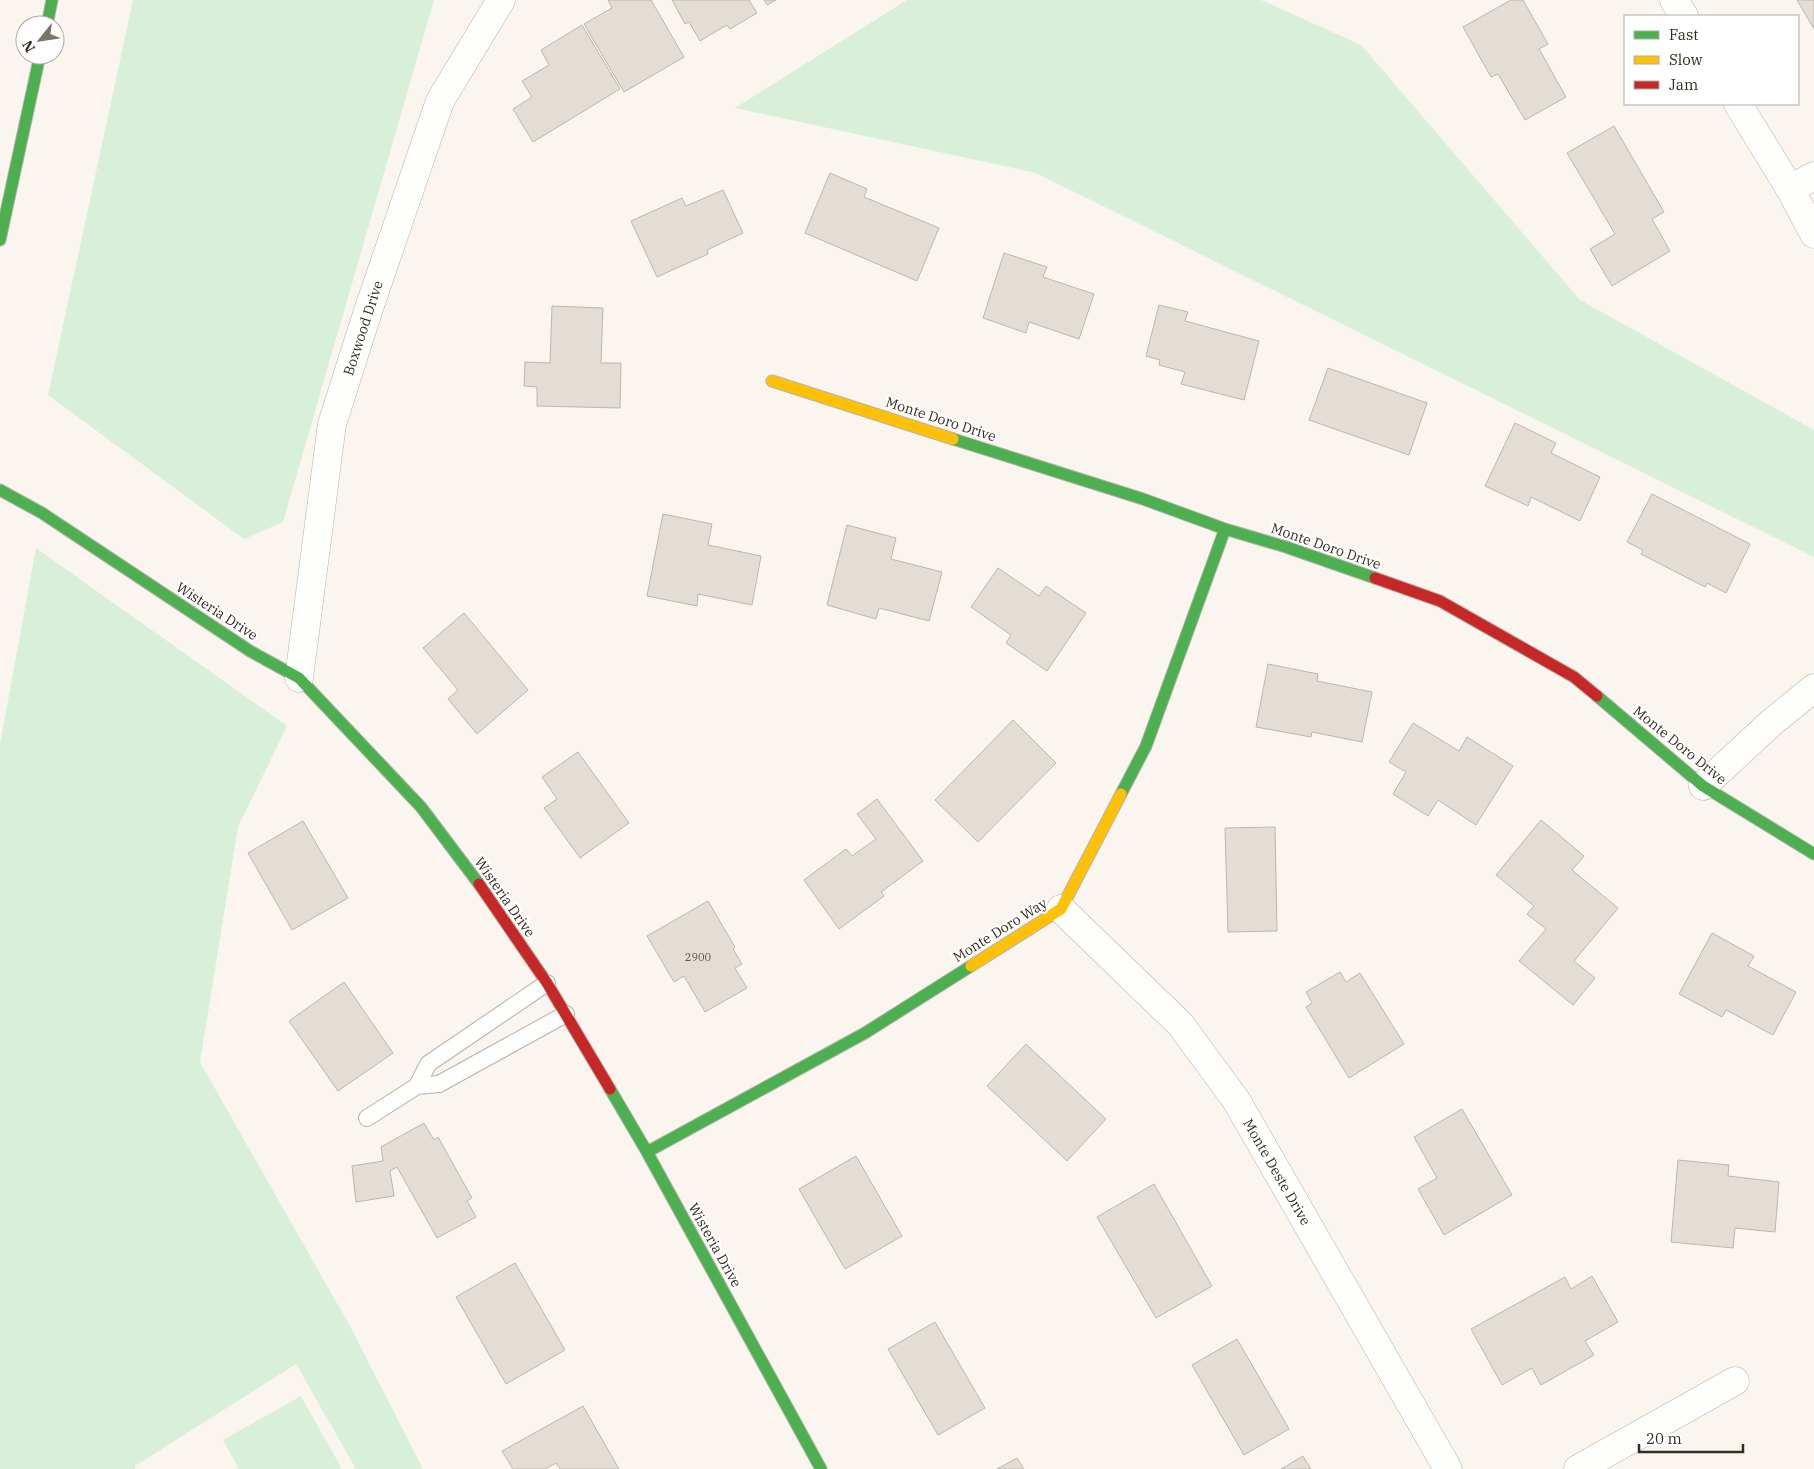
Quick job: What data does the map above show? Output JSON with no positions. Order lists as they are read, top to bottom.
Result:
{
  "streets": {
    "main road": ["Monte Doro Drive", "Wisteria Drive", "Monte Doro Way"],
    "street": ["Boxwood Drive", "Monte Deste Drive"]
  },
  "crossings": [
    ["Boxwood Drive", "Wisteria Drive"],
    ["Monte Doro Drive", "Monte Doro Way"],
    ["Wisteria Drive", "Monte Doro Way"],
    ["Monte Doro Way", "Monte Deste Drive"]
  ],
  "house_numbers": ["2900"],
  "legend": ["Fast", "Slow", "Jam"],
  "scale_bar": "20 m",
  "north": "bottom left"
}
